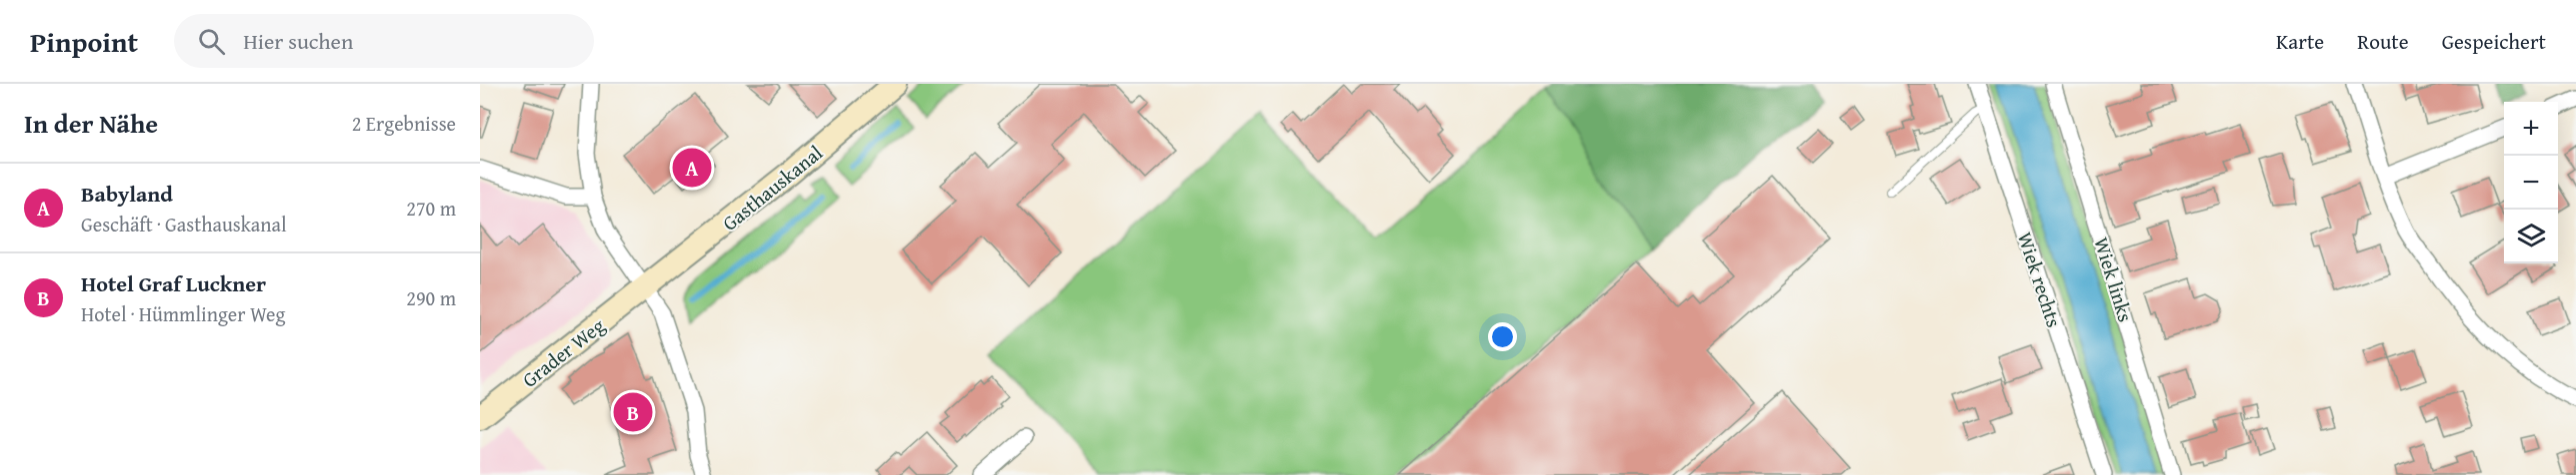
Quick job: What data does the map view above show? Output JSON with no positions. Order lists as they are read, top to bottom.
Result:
{
  "streets": {
    "street": [
      "Gasthauskanal",
      "Wiek rechts",
      "Wiek links",
      "Grader Weg"
    ]
  },
  "crossings": [
    ["Gasthauskanal", "Grader Weg"]
  ],
  "page": {
    "header": "Pinpoint",
    "search": "Hier suchen",
    "nav": ["Karte", "Route", "Gespeichert"],
    "heading": ["In der Nähe", "2 Ergebnisse"],
    "map_buttons": ["+", "−"],
    "pins": ["A", "B"],
    "list": [
      {
        "mark": "A",
        "name": "Babyland",
        "note": "Geschäft · Gasthauskanal",
        "value": "270 m"
      },
      {
        "mark": "B",
        "name": "Hotel Graf Luckner",
        "note": "Hotel · Hümmlinger Weg",
        "value": "290 m"
      }
    ]
  }
}
